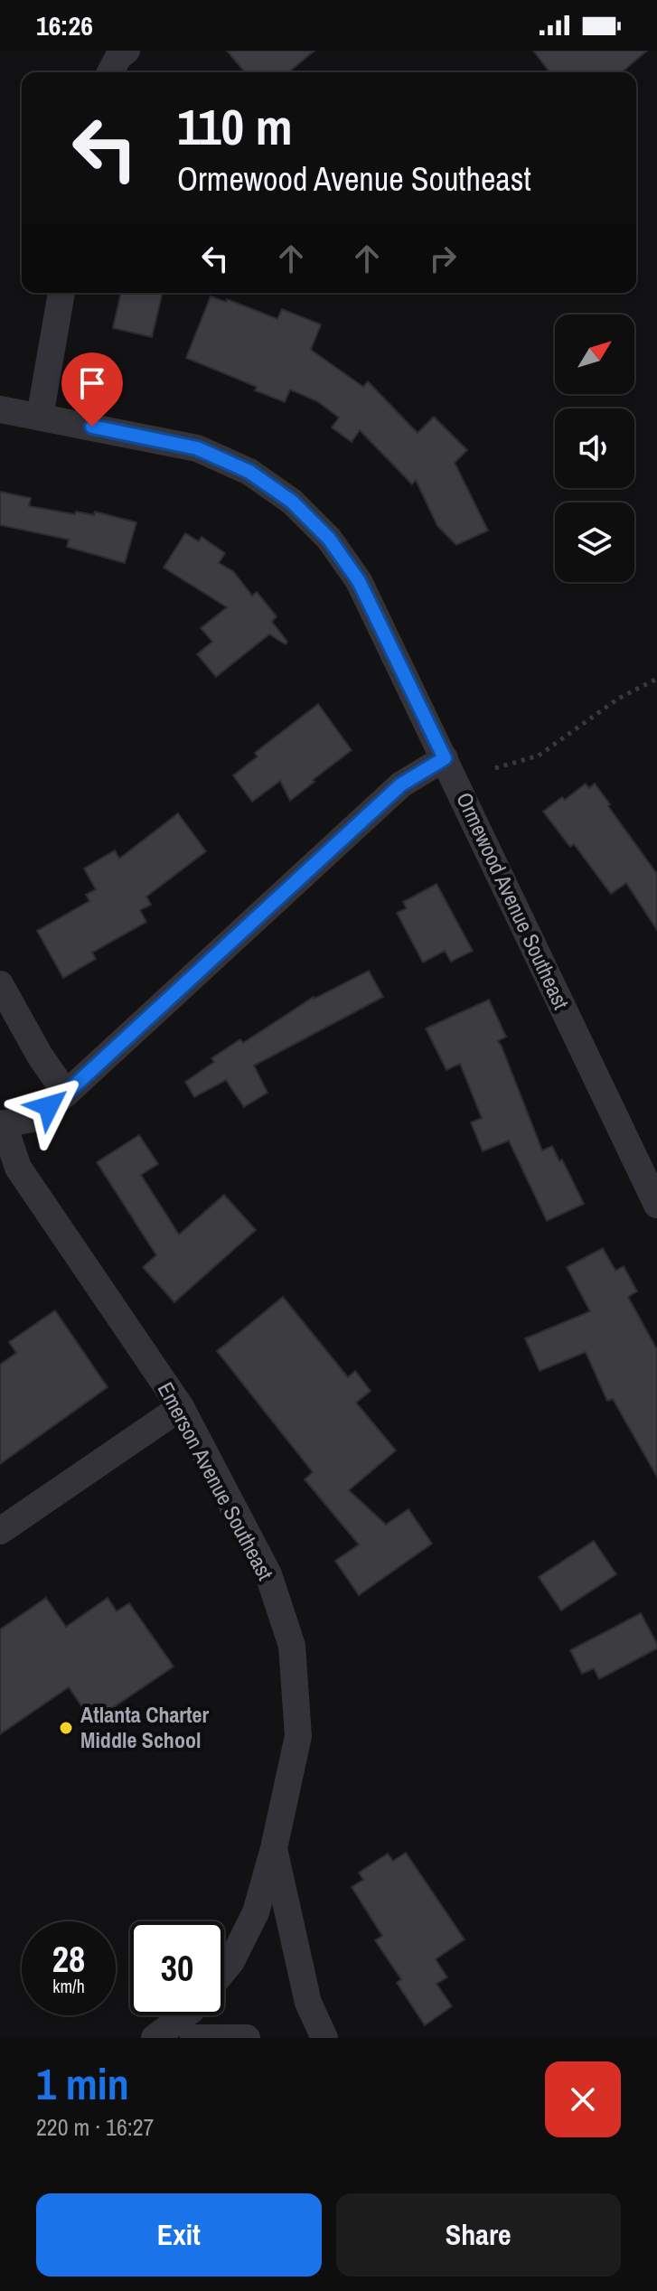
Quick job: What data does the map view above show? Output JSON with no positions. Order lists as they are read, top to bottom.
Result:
{
  "streets": {
    "street": ["Ormewood Avenue Southeast", "Emerson Avenue Southeast"]
  },
  "places": ["Atlanta Charter Middle School"],
  "north": "top right",
  "page": {
    "status": "16:26",
    "turn": ["110 m", "Ormewood Avenue Southeast"],
    "speed": "28 km/h",
    "limit": "30",
    "heading": ["1 min", "220 m · 16:27"],
    "buttons": ["Exit", "Share"]
  }
}
